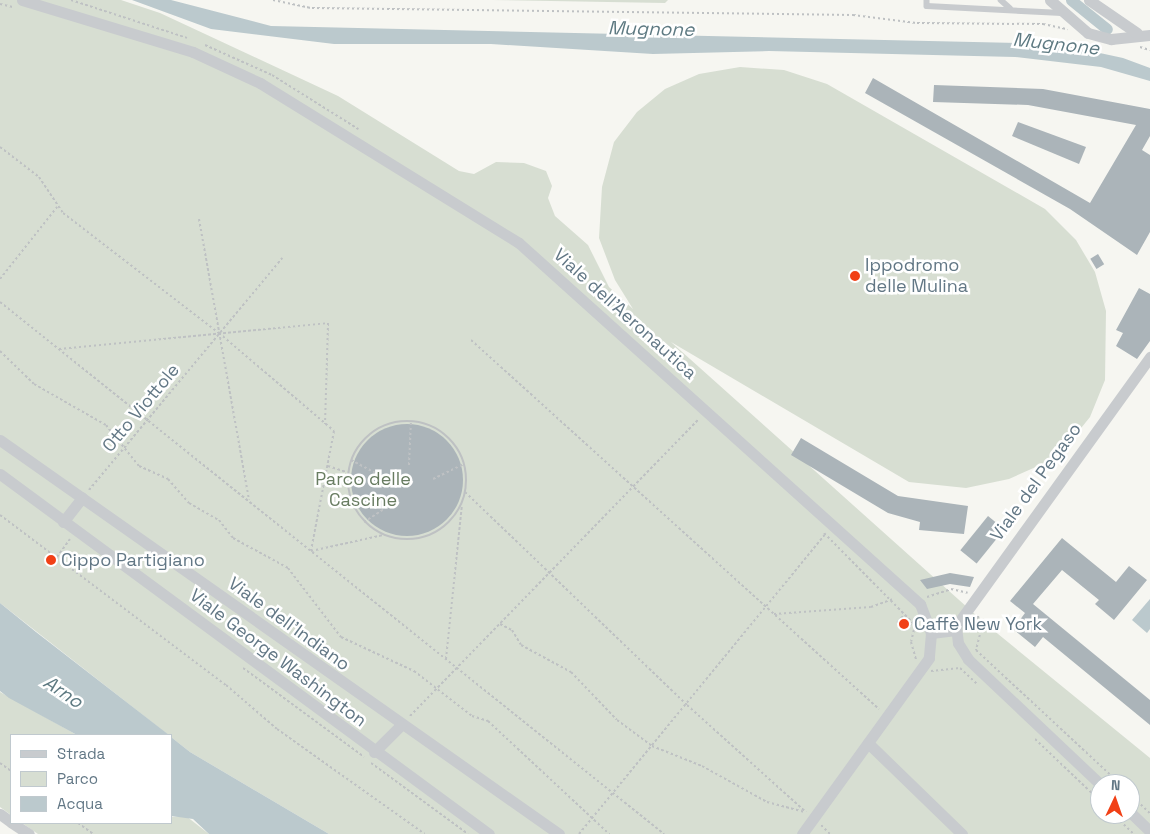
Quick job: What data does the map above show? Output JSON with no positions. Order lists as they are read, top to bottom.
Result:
{
  "streets": {
    "street": [
      "Viale dell'Aeronautica",
      "Viale del Pegaso",
      "Viale dell'Indiano",
      "Viale George Washington"
    ],
    "path": ["Otto Viottole"]
  },
  "crossings": [
    ["Otto Viottole", "Viale dell'Indiano"],
    ["Viale dell'Indiano", "Viale George Washington"]
  ],
  "water": ["Mugnone", "Arno"],
  "parks": ["Parco delle Cascine"],
  "places": ["Ippodromo delle Mulina", "Cippo Partigiano", "Caffè New York"],
  "legend": ["Strada", "Parco", "Acqua"],
  "north": "top"
}
